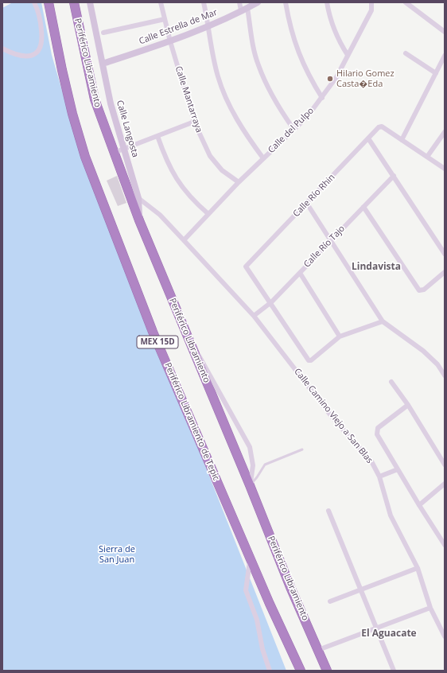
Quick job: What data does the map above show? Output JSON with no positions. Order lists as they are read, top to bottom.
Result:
{
  "streets": {
    "highway": ["Periférico Libramiento", "MEX 15D", "Periférico Libramiento de Tepic"],
    "street": [
      "Calle Estrella de Mar",
      "Calle Mantarraya",
      "Calle Langosta",
      "Calle del Pulpo",
      "Calle Río Rhin",
      "Calle Río Tajo",
      "Calle Camino Viejo a San Blas"
    ]
  },
  "crossings": [
    ["Calle Estrella de Mar", "Calle Mantarraya"],
    ["Calle Estrella de Mar", "Calle Langosta"],
    ["Periférico Libramiento", "Calle Langosta"],
    ["Calle Mantarraya", "Calle del Pulpo"],
    ["Calle del Pulpo", "Calle Camino Viejo a San Blas"],
    ["Calle Río Rhin", "Calle Río Tajo"],
    ["Calle Río Tajo", "Calle Camino Viejo a San Blas"]
  ],
  "districts": ["Lindavista", "El Aguacate"],
  "parks": ["Sierra de San Juan"],
  "places": ["Hilario Gomez Casta�Eda"]
}
